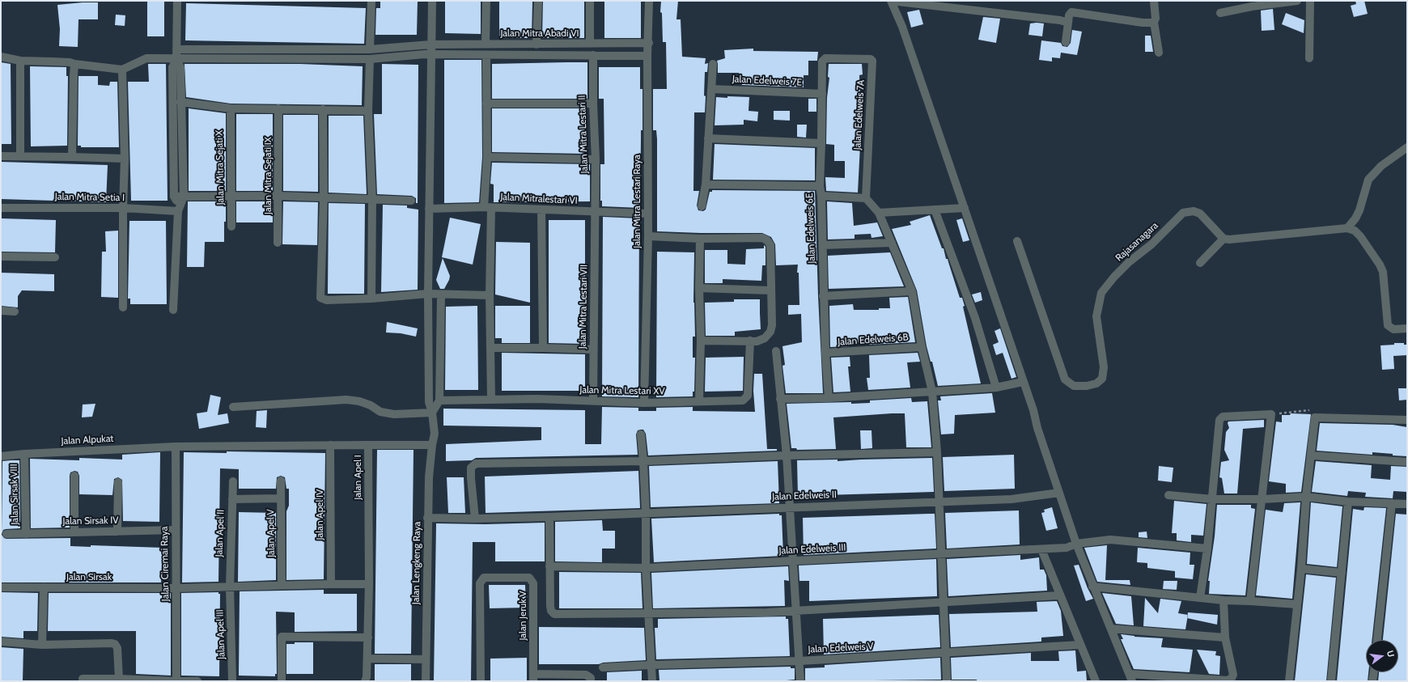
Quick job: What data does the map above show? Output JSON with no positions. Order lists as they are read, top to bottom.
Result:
{
  "streets": {
    "street": [
      "Jalan Mitra Abadi VI",
      "Jalan Edelweis 7E",
      "Jalan Edelweis 7A",
      "Jalan Mitra Lestari II",
      "Jalan Mitra Sejati X",
      "Jalan Mitra Sejati IX",
      "Jalan Mitra Setia I",
      "Jalan Mitralestari VI",
      "Jalan Mitra Lestari Raya",
      "Jalan Edelweis 6E",
      "Rajasanagara",
      "Jalan Mitra Lestari VII",
      "Jalan Edelweis 6B",
      "Jalan Mitra Lestari XV",
      "Jalan Alpukat",
      "Jalan Apel I",
      "Jalan Sirsak VIII",
      "Jalan Edelweis II",
      "Jalan Apel IV",
      "Jalan Sirsak IV",
      "Jalan Apel II",
      "Jalan Apel V",
      "Jalan Edelweis III",
      "Jalan Lengkeng Raya",
      "Jalan Ciremai Raya",
      "Jalan Sirsak",
      "Jalan Jeruk V",
      "Jalan Apel III",
      "Jalan Edelweis V"
    ]
  },
  "crossings": [
    ["Jalan Mitra Abadi VI", "Jalan Mitra Lestari Raya"],
    ["Jalan Mitra Abadi VI", "Jalan Lengkeng Raya"],
    ["Jalan Edelweis 7E", "Jalan Edelweis 6E"],
    ["Jalan Edelweis 7A", "Jalan Edelweis 6E"],
    ["Jalan Mitra Lestari II", "Jalan Mitralestari VI"],
    ["Jalan Mitra Lestari II", "Jalan Mitra Lestari VII"],
    ["Jalan Mitralestari VI", "Jalan Mitra Lestari Raya"],
    ["Jalan Mitralestari VI", "Jalan Mitra Lestari VII"],
    ["Jalan Mitralestari VI", "Jalan Lengkeng Raya"],
    ["Jalan Mitra Lestari Raya", "Jalan Mitra Lestari XV"],
    ["Jalan Edelweis 6E", "Jalan Edelweis 6B"],
    ["Jalan Mitra Lestari VII", "Jalan Mitra Lestari XV"],
    ["Jalan Alpukat", "Jalan Apel I"],
    ["Jalan Alpukat", "Jalan Sirsak VIII"],
    ["Jalan Alpukat", "Jalan Ciremai Raya"],
    ["Jalan Apel I", "Jalan Apel IV"],
    ["Jalan Apel I", "Jalan Ciremai Raya"],
    ["Jalan Apel I", "Jalan Sirsak"],
    ["Jalan Sirsak VIII", "Jalan Sirsak IV"],
    ["Jalan Edelweis II", "Jalan Lengkeng Raya"],
    ["Jalan Apel IV", "Jalan Sirsak"],
    ["Jalan Sirsak IV", "Jalan Ciremai Raya"],
    ["Jalan Apel II", "Jalan Sirsak"],
    ["Jalan Apel II", "Jalan Apel III"],
    ["Jalan Apel V", "Jalan Sirsak"],
    ["Jalan Ciremai Raya", "Jalan Sirsak"],
    ["Jalan Sirsak", "Jalan Apel III"]
  ],
  "north": "right"
}
